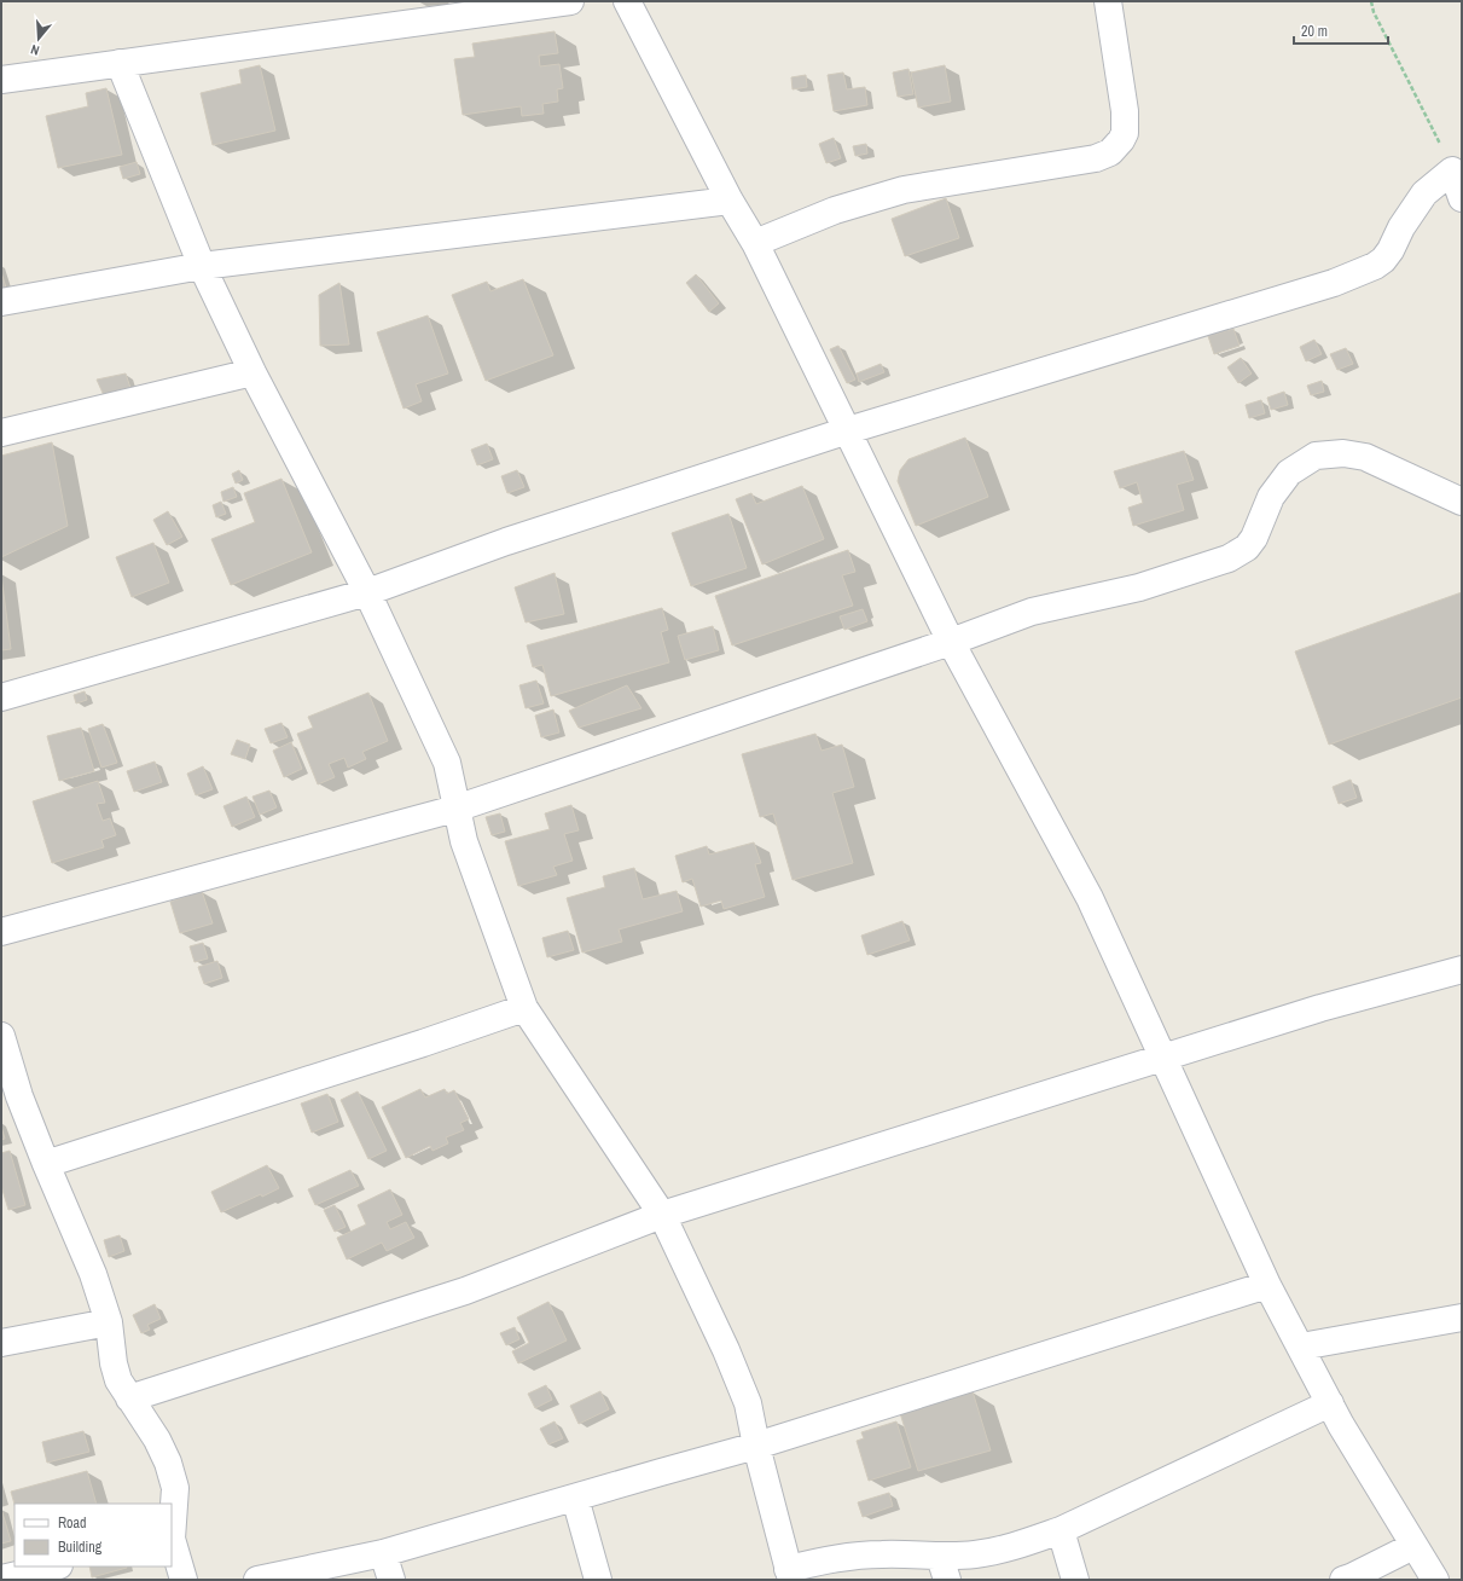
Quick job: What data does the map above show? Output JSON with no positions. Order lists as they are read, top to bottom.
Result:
{
  "legend": ["Road", "Building"],
  "scale_bar": "20 m",
  "north": "bottom"
}
